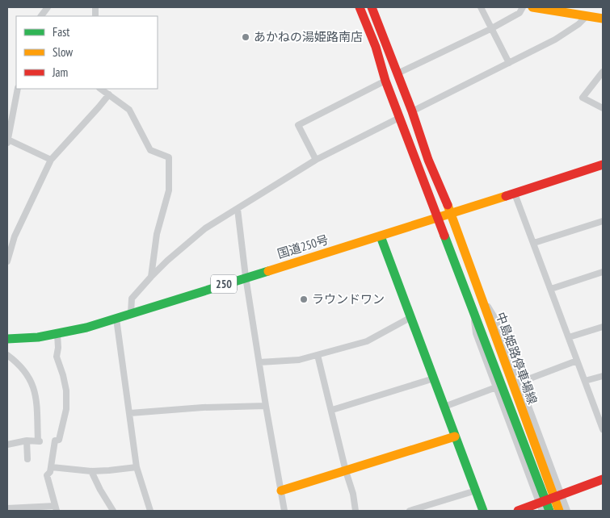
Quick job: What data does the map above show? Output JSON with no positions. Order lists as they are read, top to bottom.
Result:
{
  "streets": {
    "main road": ["国道250号", "250", "中島姫路停車場線"]
  },
  "crossings": [
    ["国道250号", "中島姫路停車場線"]
  ],
  "places": ["あかねの湯姫路南店", "ラウンドワン"],
  "legend": ["Fast", "Slow", "Jam"]
}
